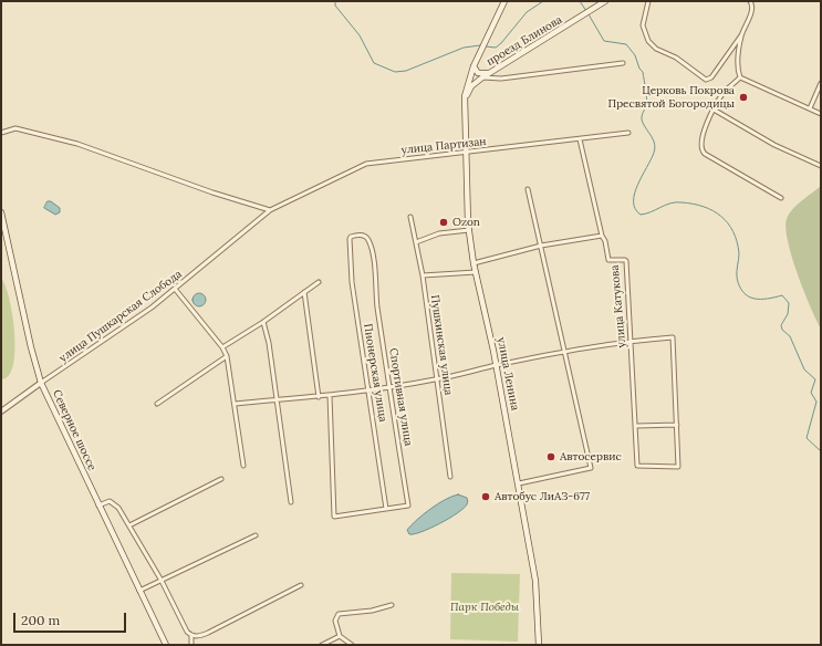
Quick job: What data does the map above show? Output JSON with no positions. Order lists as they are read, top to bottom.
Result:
{
  "streets": {
    "main road": ["проезд Блинова", "улица Ленина", "Северное шоссе"],
    "street": [
      "улица Партизан",
      "улица Катукова",
      "улица Пушкарская Слобода",
      "Пушкинская улица",
      "Пионерская улица",
      "Спортивная улица"
    ]
  },
  "crossings": [
    ["проезд Блинова", "улица Ленина"],
    ["улица Партизан", "улица Катукова"],
    ["улица Партизан", "улица Пушкарская Слобода"],
    ["улица Партизан", "улица Ленина"],
    ["улица Пушкарская Слобода", "Северное шоссе"],
    ["Пионерская улица", "Спортивная улица"]
  ],
  "parks": ["Парк Победы"],
  "places": [
    "Церковь Покрова Пресвятой Богородицы",
    "Ozon",
    "Автосервис",
    "Автобус ЛиАЗ-677"
  ],
  "scale_bar": "200 m"
}
